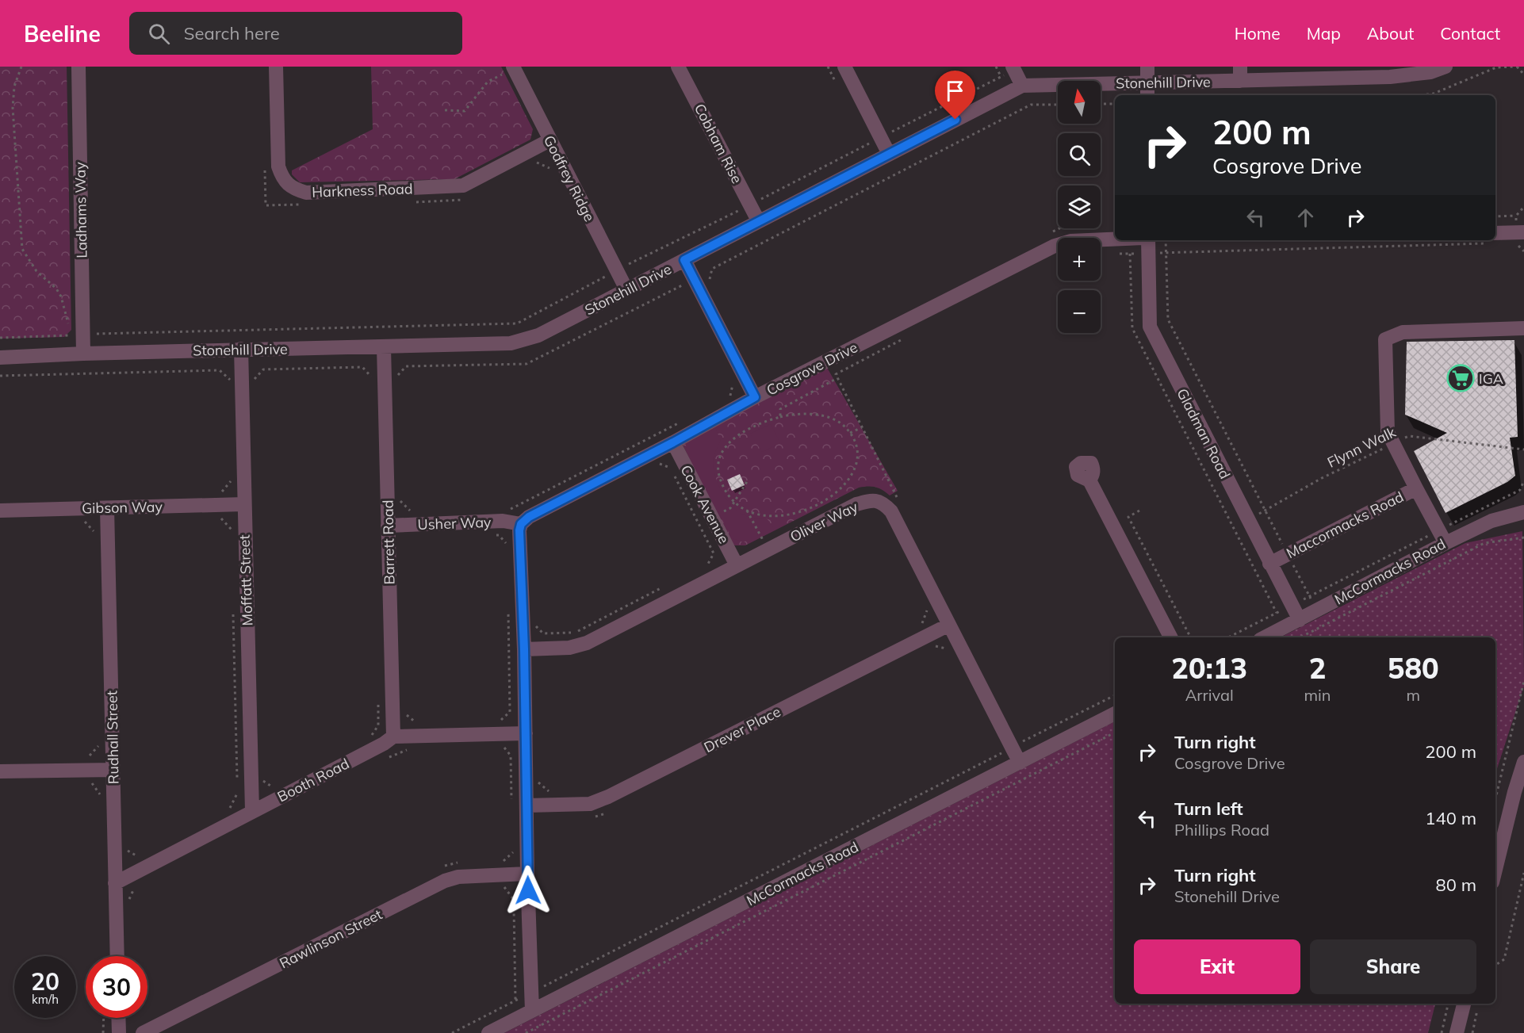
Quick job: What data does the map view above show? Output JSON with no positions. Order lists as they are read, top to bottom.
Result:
{
  "streets": {
    "street": [
      "Stonehill Drive",
      "Cobham Rise",
      "Godfrey Ridge",
      "Harkness Road",
      "Ladhams Way",
      "Cosgrove Drive",
      "Gladman Road",
      "Cook Avenue",
      "Gibson Way",
      "Oliver Way",
      "Usher Way",
      "Maccormacks Road",
      "Barrett Road",
      "McCormacks Road",
      "Moffatt Street",
      "Drever Place",
      "Rudhall Street",
      "Booth Road",
      "Rawlinson Street"
    ],
    "path": ["Flynn Walk"]
  },
  "crossings": [
    ["Stonehill Drive", "Cobham Rise"],
    ["Stonehill Drive", "Godfrey Ridge"],
    ["Stonehill Drive", "Ladhams Way"],
    ["Stonehill Drive", "Barrett Road"],
    ["Stonehill Drive", "Moffatt Street"],
    ["Godfrey Ridge", "Harkness Road"],
    ["Cosgrove Drive", "Cook Avenue"],
    ["Cosgrove Drive", "Usher Way"],
    ["Gladman Road", "Flynn Walk"],
    ["Gladman Road", "Maccormacks Road"],
    ["Gladman Road", "McCormacks Road"],
    ["Cook Avenue", "Oliver Way"],
    ["Gibson Way", "Moffatt Street"],
    ["Gibson Way", "Rudhall Street"],
    ["Oliver Way", "McCormacks Road"],
    ["Oliver Way", "Drever Place"],
    ["Usher Way", "Barrett Road"],
    ["Maccormacks Road", "McCormacks Road"],
    ["Barrett Road", "Booth Road"],
    ["Moffatt Street", "Booth Road"],
    ["Rudhall Street", "Booth Road"]
  ],
  "places": {
    "supermarket": ["IGA"]
  },
  "north": "top",
  "page": {
    "header": "Beeline",
    "search": "Search here",
    "nav": [
      "Home",
      "Map",
      "About",
      "Contact"
    ],
    "map_buttons": ["+", "−"],
    "turn": ["200 m", "Cosgrove Drive"],
    "eta": [
      "20:13",
      "Arrival",
      "2",
      "min",
      "580",
      "m"
    ],
    "list": [
      {
        "name": "Turn right",
        "note": "Cosgrove Drive",
        "value": "200 m"
      },
      {
        "name": "Turn left",
        "note": "Phillips Road",
        "value": "140 m"
      },
      {
        "name": "Turn right",
        "note": "Stonehill Drive",
        "value": "80 m"
      }
    ],
    "buttons": ["Exit", "Share"],
    "speed": "20 km/h",
    "limit": "30"
  }
}
